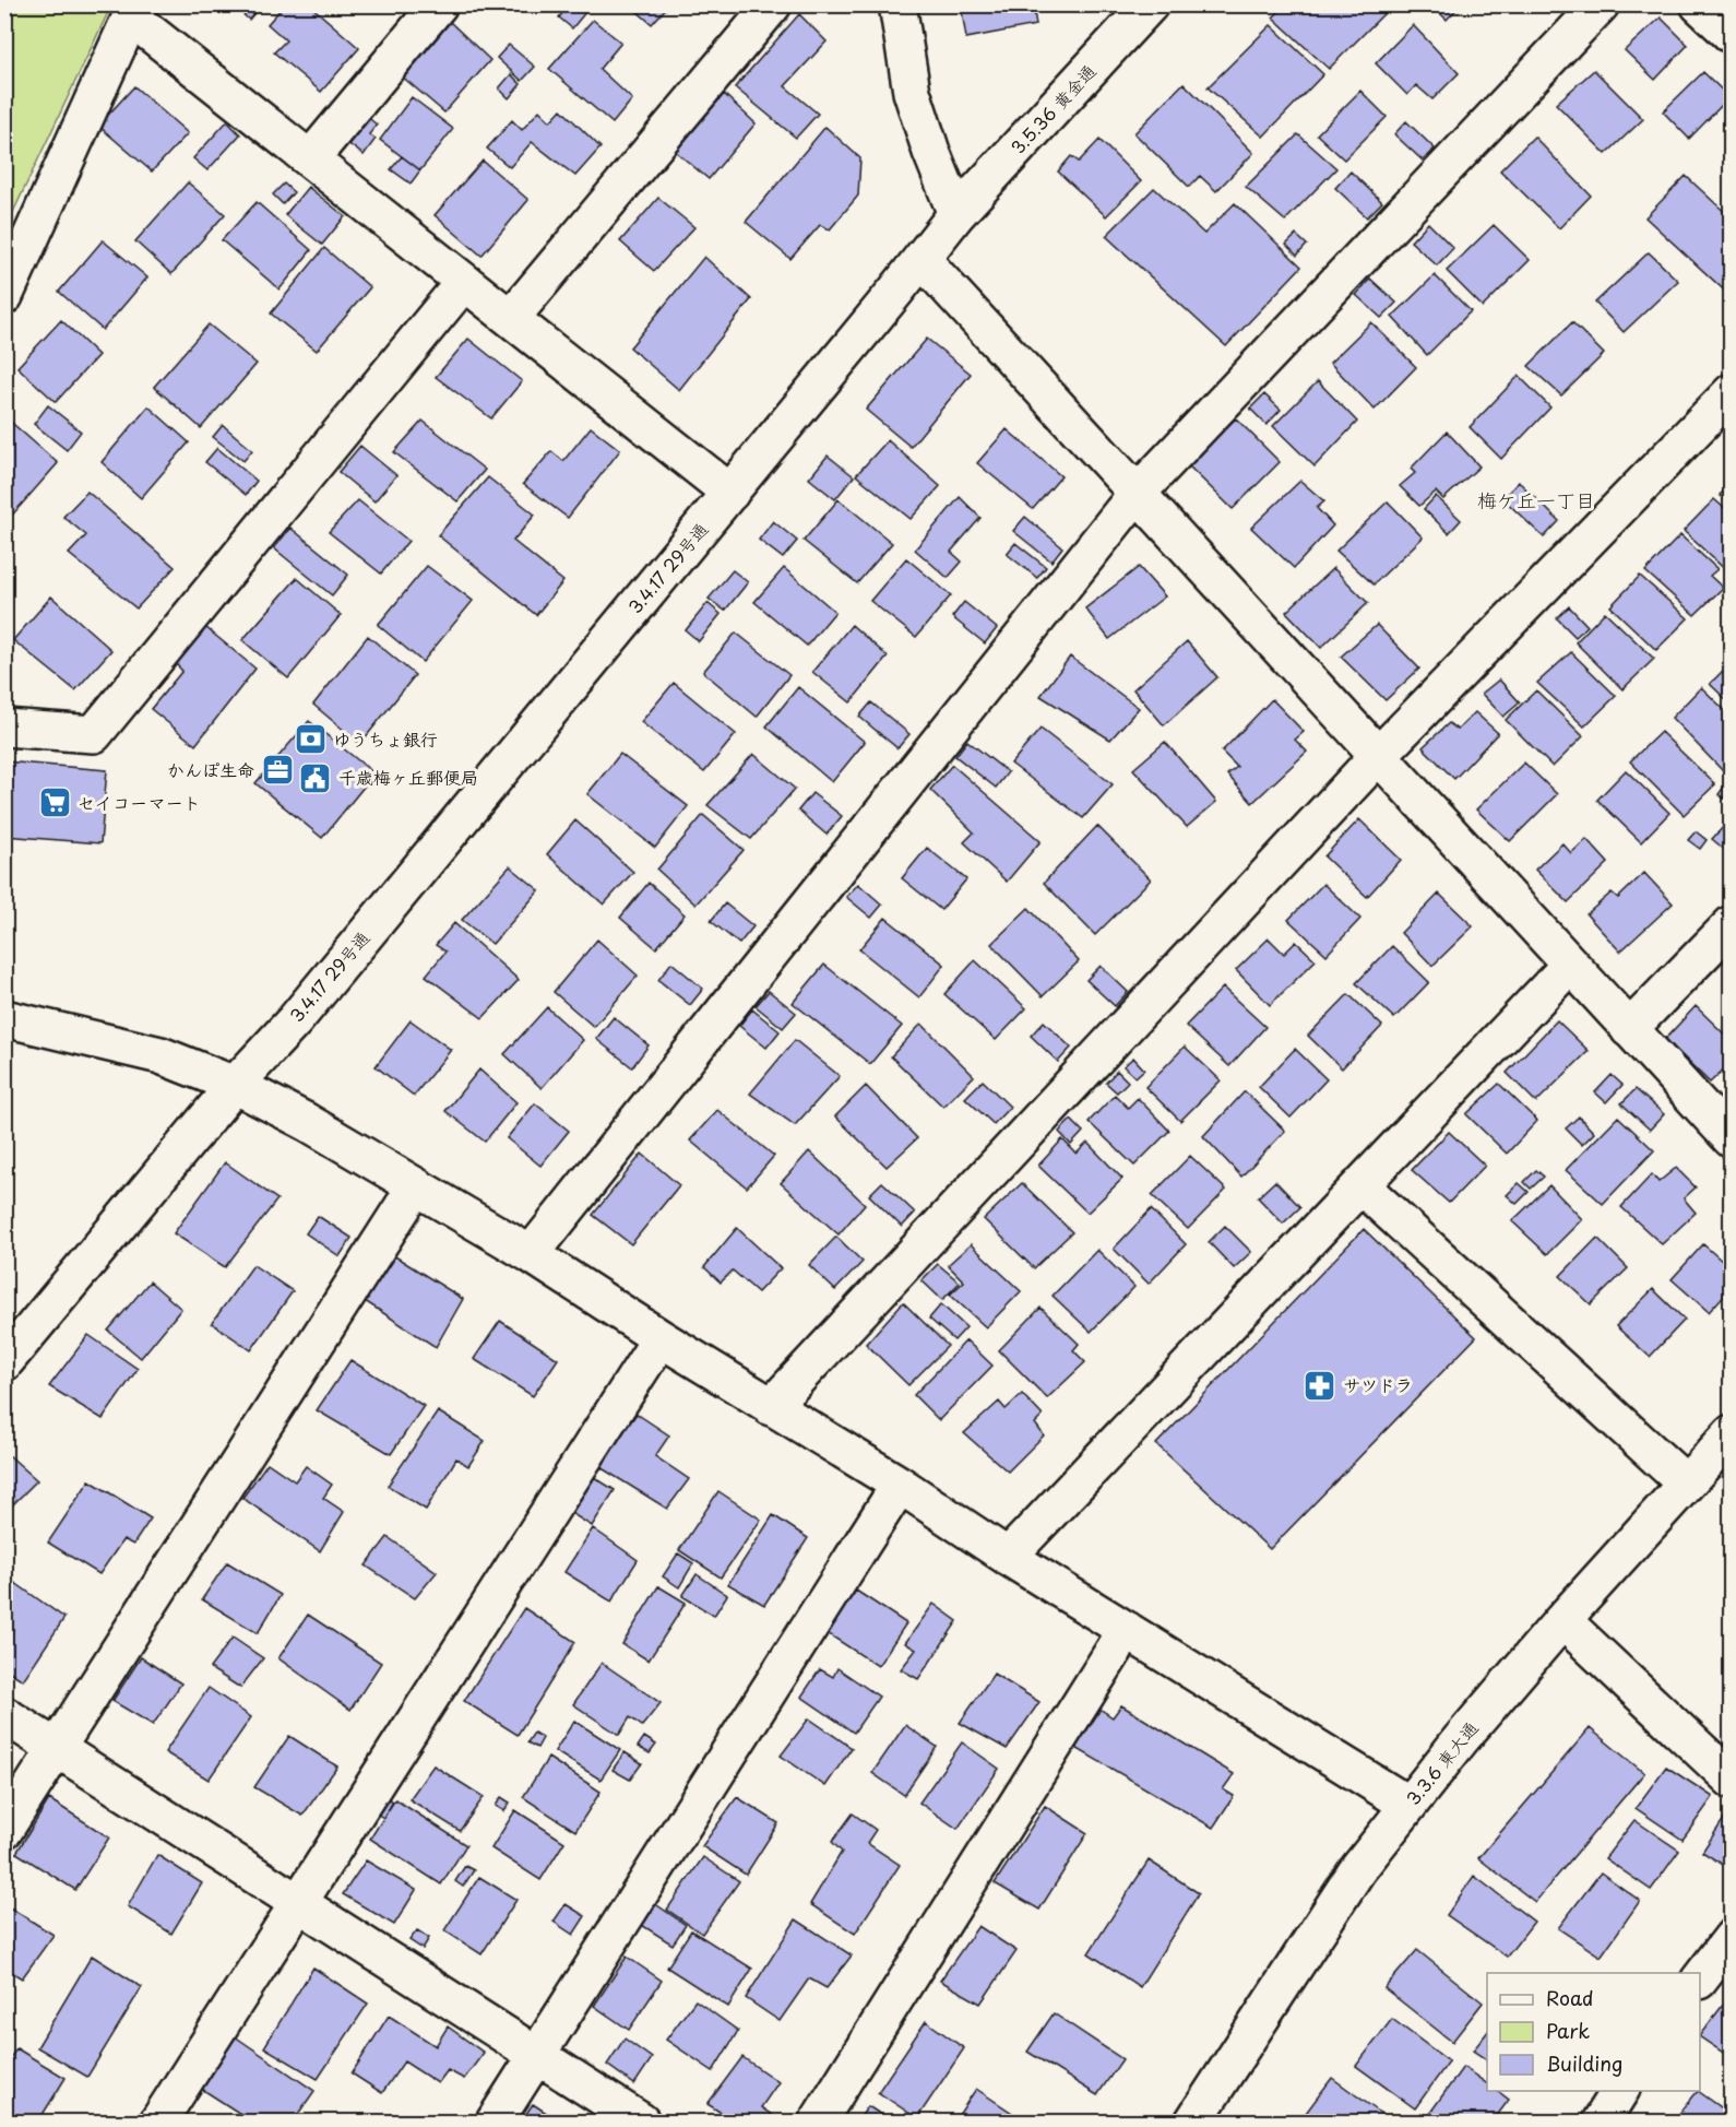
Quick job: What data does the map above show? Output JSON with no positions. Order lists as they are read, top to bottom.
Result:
{
  "streets": {
    "street": ["3.5.36 黄金通", "3.4.17 29号通", "3.3.6 東大通"]
  },
  "crossings": [
    ["3.5.36 黄金通", "3.4.17 29号通"]
  ],
  "districts": ["梅ケ丘一丁目"],
  "places": {
    "bank": ["ゆうちょ銀行"],
    "office": ["かんぽ生命"],
    "public building": ["千歳梅ヶ丘郵便局"],
    "supermarket": ["セイコーマート"],
    "pharmacy": ["サツドラ"]
  },
  "legend": ["Road", "Park", "Building"]
}
